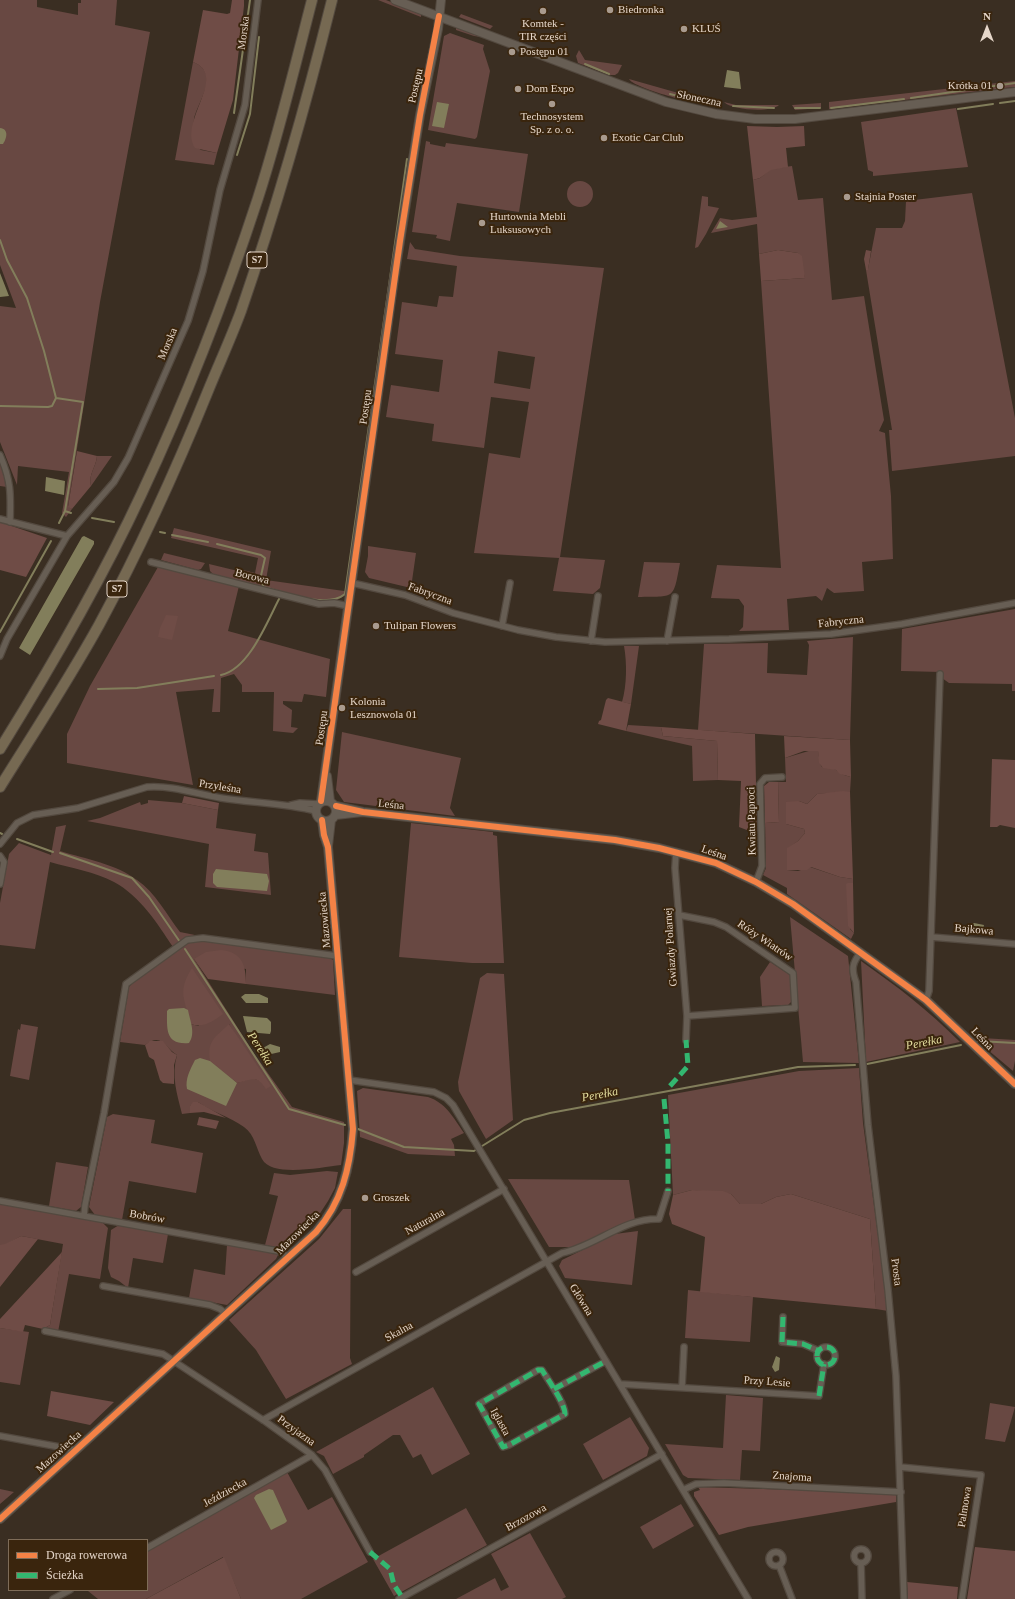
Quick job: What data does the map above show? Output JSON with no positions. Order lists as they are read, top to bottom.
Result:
{
  "streets": {
    "highway": ["S7"],
    "street": [
      "Morska",
      "Postępu",
      "Słoneczna",
      "Borowa",
      "Fabryczna",
      "Przyleśna",
      "Leśna",
      "Kwiatu Paproci",
      "Mazowiecka",
      "Bajkowa",
      "Róży Wiatrów",
      "Gwiazdy Polarnej",
      "Bobrów",
      "Naturalna",
      "Prosta",
      "Główna",
      "Skalna",
      "Przy Lesie",
      "Iglasta",
      "Przyjazna",
      "Znajoma",
      "Jeździecka",
      "Palmowa",
      "Brzozowa"
    ]
  },
  "crossings": [
    ["Postępu", "Słoneczna"],
    ["Postępu", "Borowa"],
    ["Postępu", "Fabryczna"],
    ["Postępu", "Przyleśna"],
    ["Postępu", "Leśna"],
    ["Postępu", "Mazowiecka"],
    ["Przyleśna", "Leśna"],
    ["Leśna", "Kwiatu Paproci"],
    ["Leśna", "Mazowiecka"],
    ["Leśna", "Gwiazdy Polarnej"],
    ["Leśna", "Prosta"],
    ["Mazowiecka", "Bobrów"],
    ["Mazowiecka", "Główna"],
    ["Mazowiecka", "Przyjazna"],
    ["Róży Wiatrów", "Gwiazdy Polarnej"],
    ["Naturalna", "Główna"],
    ["Prosta", "Znajoma"],
    ["Prosta", "Palmowa"],
    ["Główna", "Skalna"],
    ["Główna", "Przy Lesie"],
    ["Główna", "Znajoma"],
    ["Główna", "Brzozowa"],
    ["Skalna", "Przyjazna"],
    ["Przyjazna", "Jeździecka"]
  ],
  "water": ["Perełka"],
  "places": [
    "Biedronka",
    "Komtek - TIR części",
    "KLUŚ",
    "Postępu 01",
    "Krótka 01",
    "Dom Expo",
    "Technosystem Sp. z o. o.",
    "Exotic Car Club",
    "Stajnia Poster",
    "Hurtownia Mebli Luksusowych",
    "Tulipan Flowers",
    "Kolonia Lesznowola 01",
    "Groszek"
  ],
  "legend": ["Droga rowerowa", "Ścieżka"],
  "north": "top"
}
